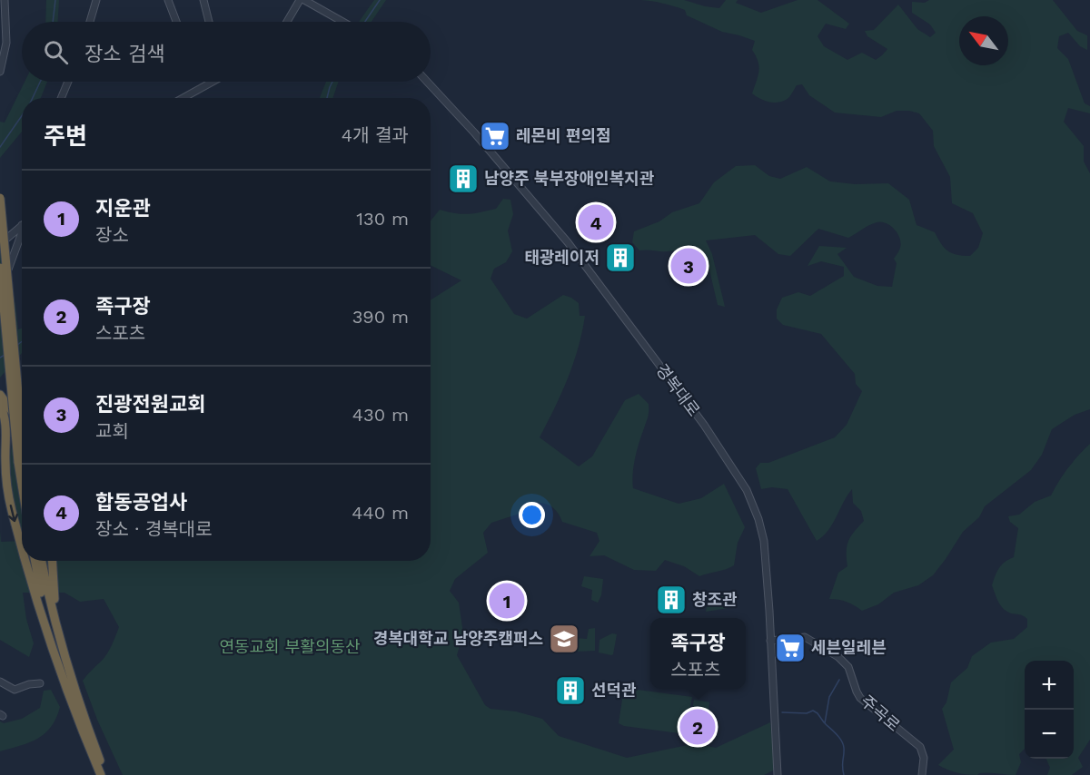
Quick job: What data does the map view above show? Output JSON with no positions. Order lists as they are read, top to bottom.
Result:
{
  "streets": {
    "street": ["경복대로", "주곡로"]
  },
  "crossings": [
    ["경복대로", "주곡로"]
  ],
  "parks": ["연동교회 부활의동산"],
  "places": {
    "supermarket": ["레몬비 편의점", "세븐일레븐"],
    "building": [
      "남양주 북부장애인복지관",
      "태광레이저",
      "창조관",
      "선덕관"
    ],
    "school or university": ["경복대학교 남양주캠퍼스"]
  },
  "north": "top left",
  "page": {
    "search": "장소 검색",
    "heading": ["주변", "4개 결과"],
    "list": [
      {
        "mark": "1",
        "name": "지운관",
        "note": "장소",
        "value": "130 m"
      },
      {
        "mark": "2",
        "name": "족구장",
        "note": "스포츠",
        "value": "390 m"
      },
      {
        "mark": "3",
        "name": "진광전원교회",
        "note": "교회",
        "value": "430 m"
      },
      {
        "mark": "4",
        "name": "합동공업사",
        "note": "장소 · 경복대로",
        "value": "440 m"
      }
    ],
    "pins": [
      "4",
      "3",
      "1",
      "2"
    ],
    "popup": ["족구장", "스포츠"],
    "map_buttons": ["+", "−"]
  }
}
